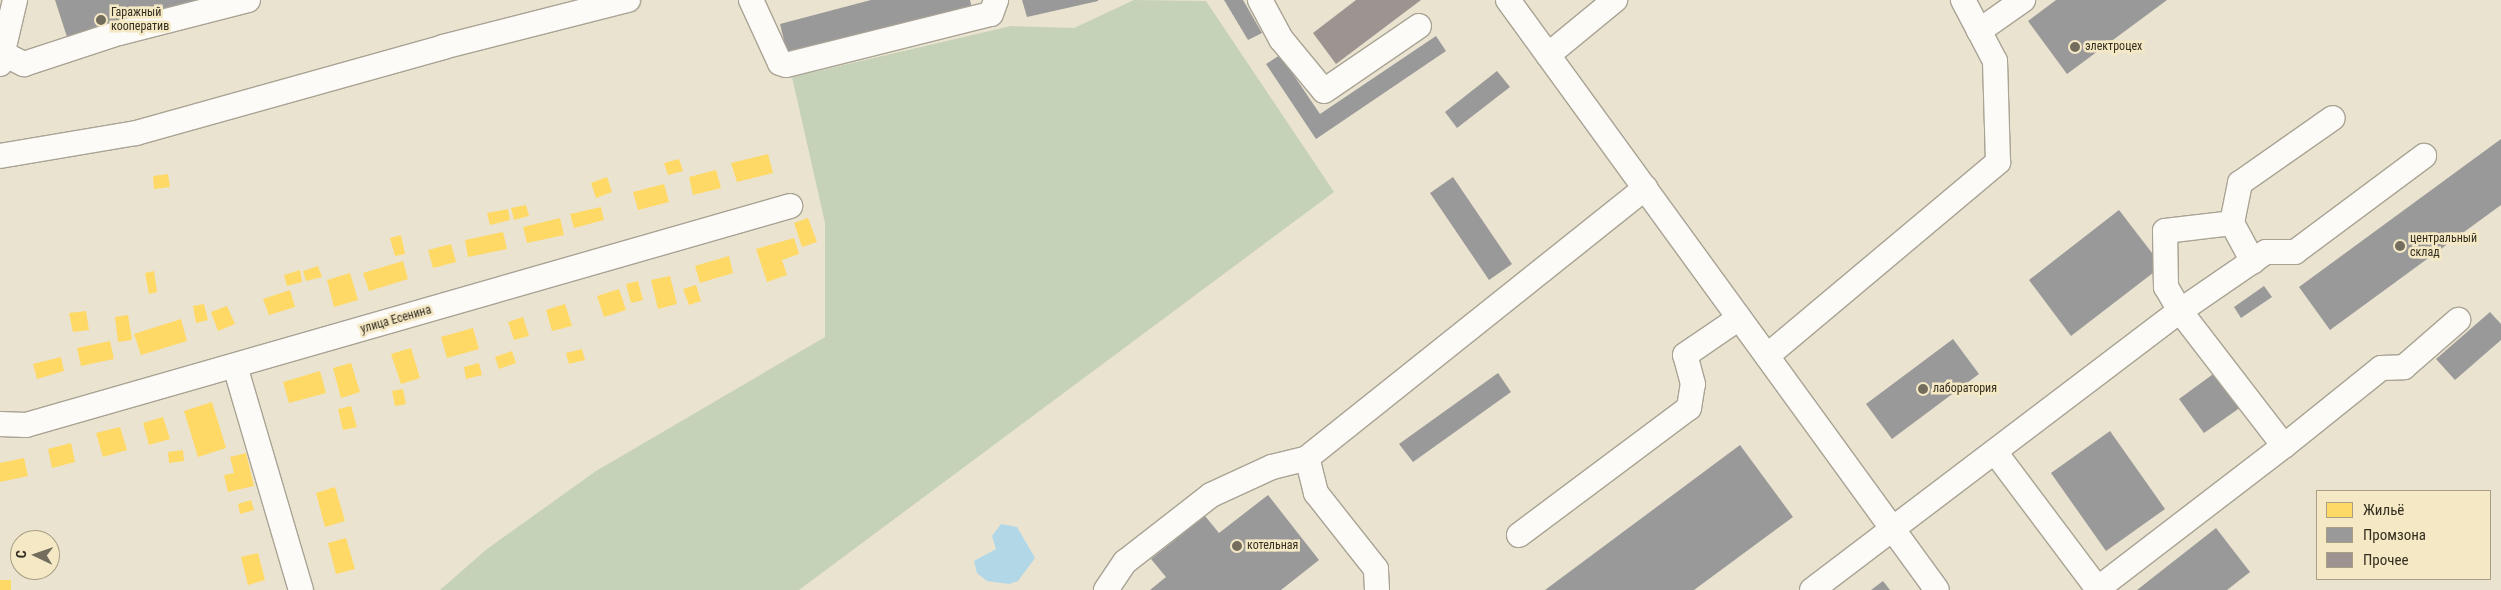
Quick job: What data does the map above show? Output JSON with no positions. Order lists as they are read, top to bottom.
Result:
{
  "streets": {
    "street": ["улица Есенина"]
  },
  "places": [
    "Гаражный кооператив",
    "электроцех",
    "центральный склад",
    "лаборатория",
    "котельная"
  ],
  "legend": ["Жильё", "Промзона", "Прочее"],
  "north": "left"
}
